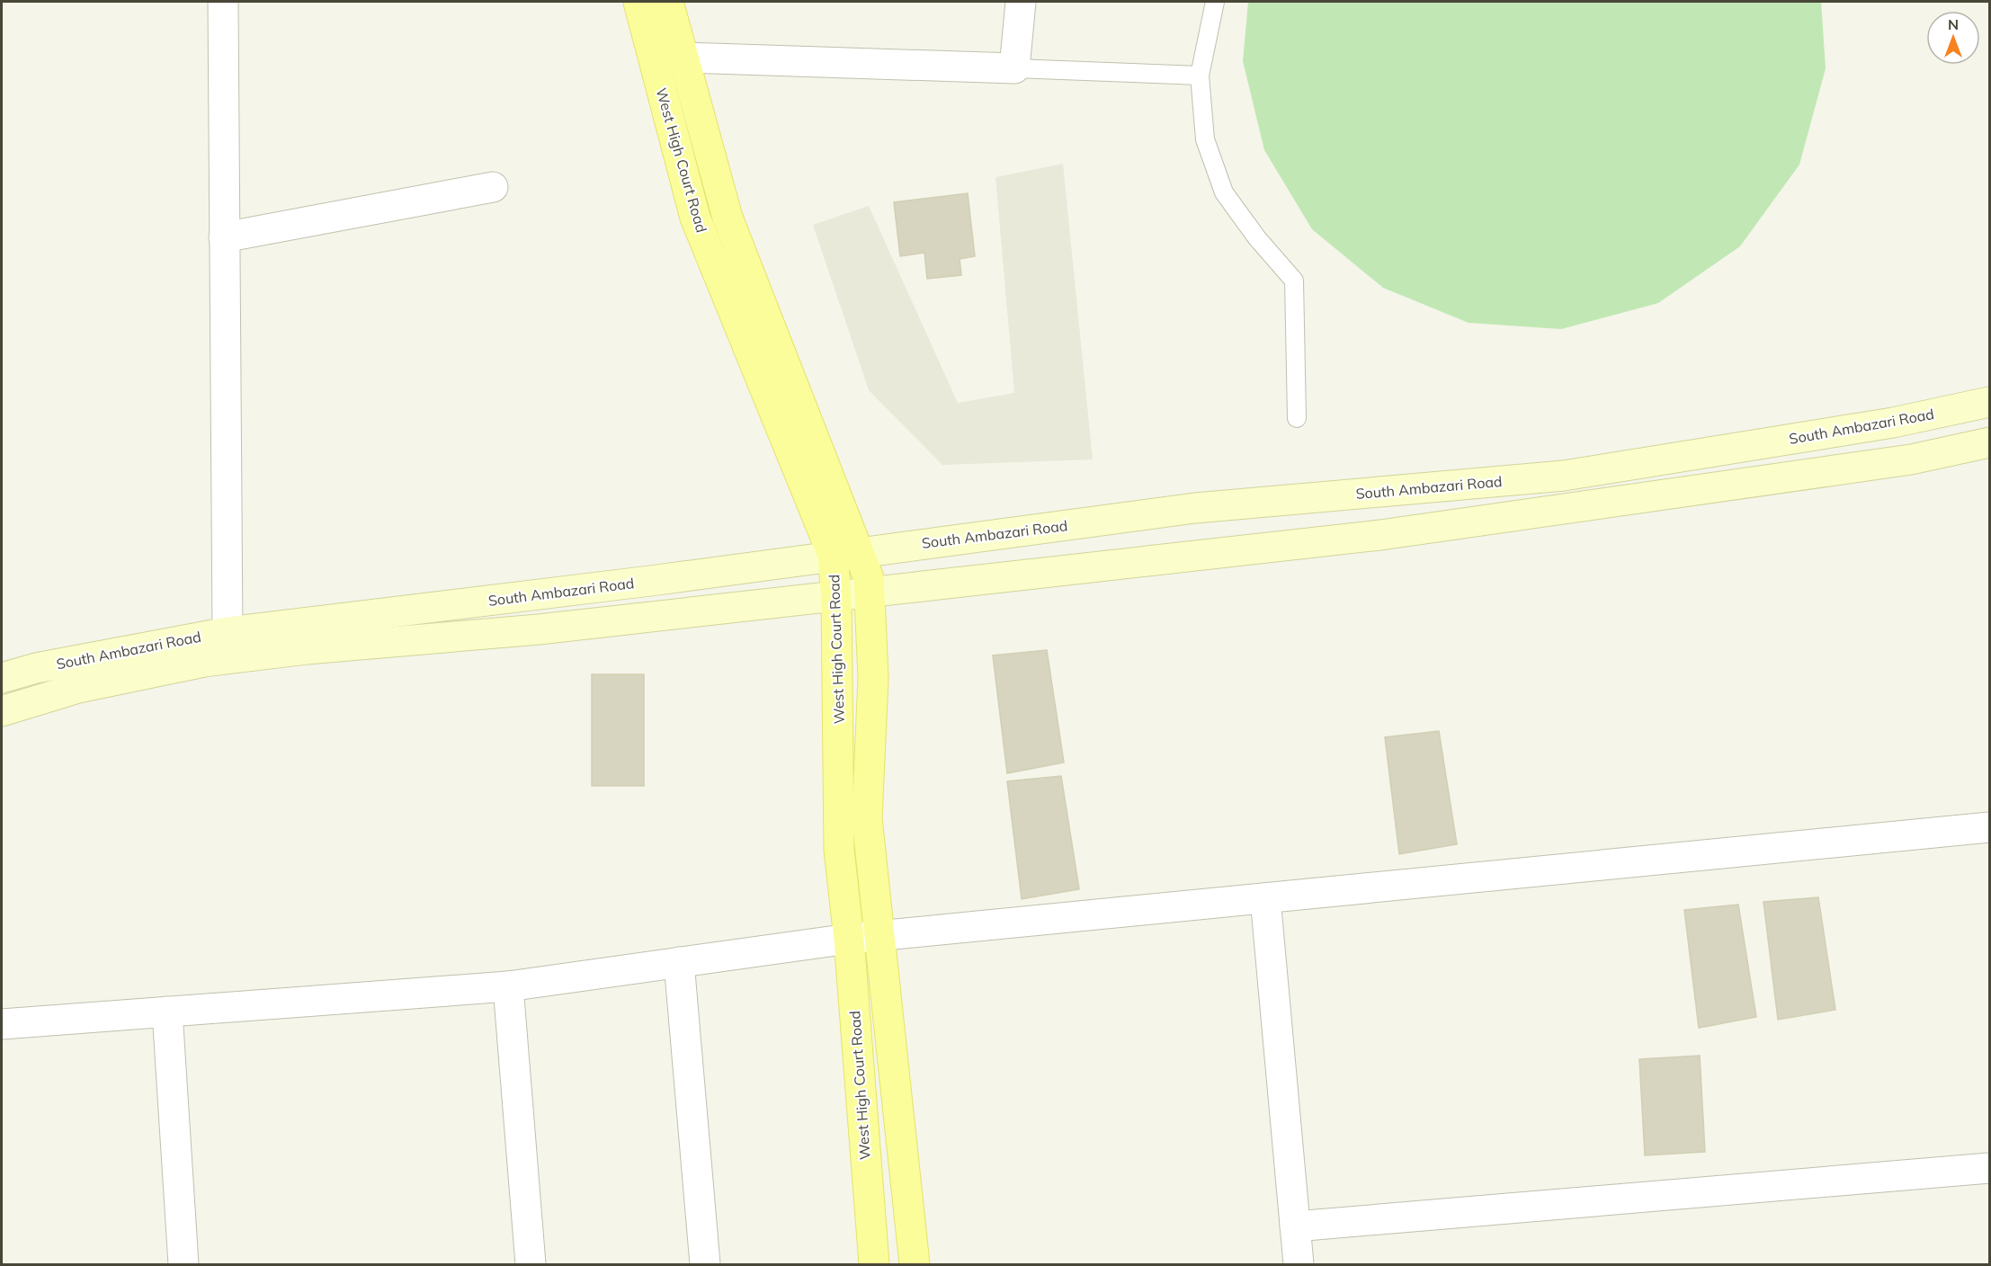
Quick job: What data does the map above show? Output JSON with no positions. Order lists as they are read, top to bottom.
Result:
{
  "streets": {
    "main road": ["West High Court Road", "South Ambazari Road"]
  },
  "crossings": [
    ["West High Court Road", "South Ambazari Road"]
  ],
  "north": "top"
}
